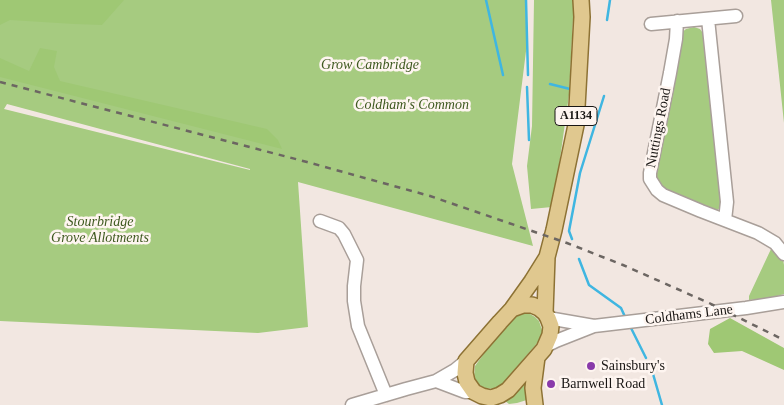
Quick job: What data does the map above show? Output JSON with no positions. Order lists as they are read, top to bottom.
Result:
{
  "streets": {
    "main road": ["A1134"],
    "street": ["Nuttings Road", "Coldhams Lane"]
  },
  "crossings": [
    ["A1134", "Coldhams Lane"]
  ],
  "parks": ["Grow Cambridge", "Coldham's Common", "Stourbridge Grove Allotments"],
  "places": ["Sainsbury's", "Barnwell Road"]
}
